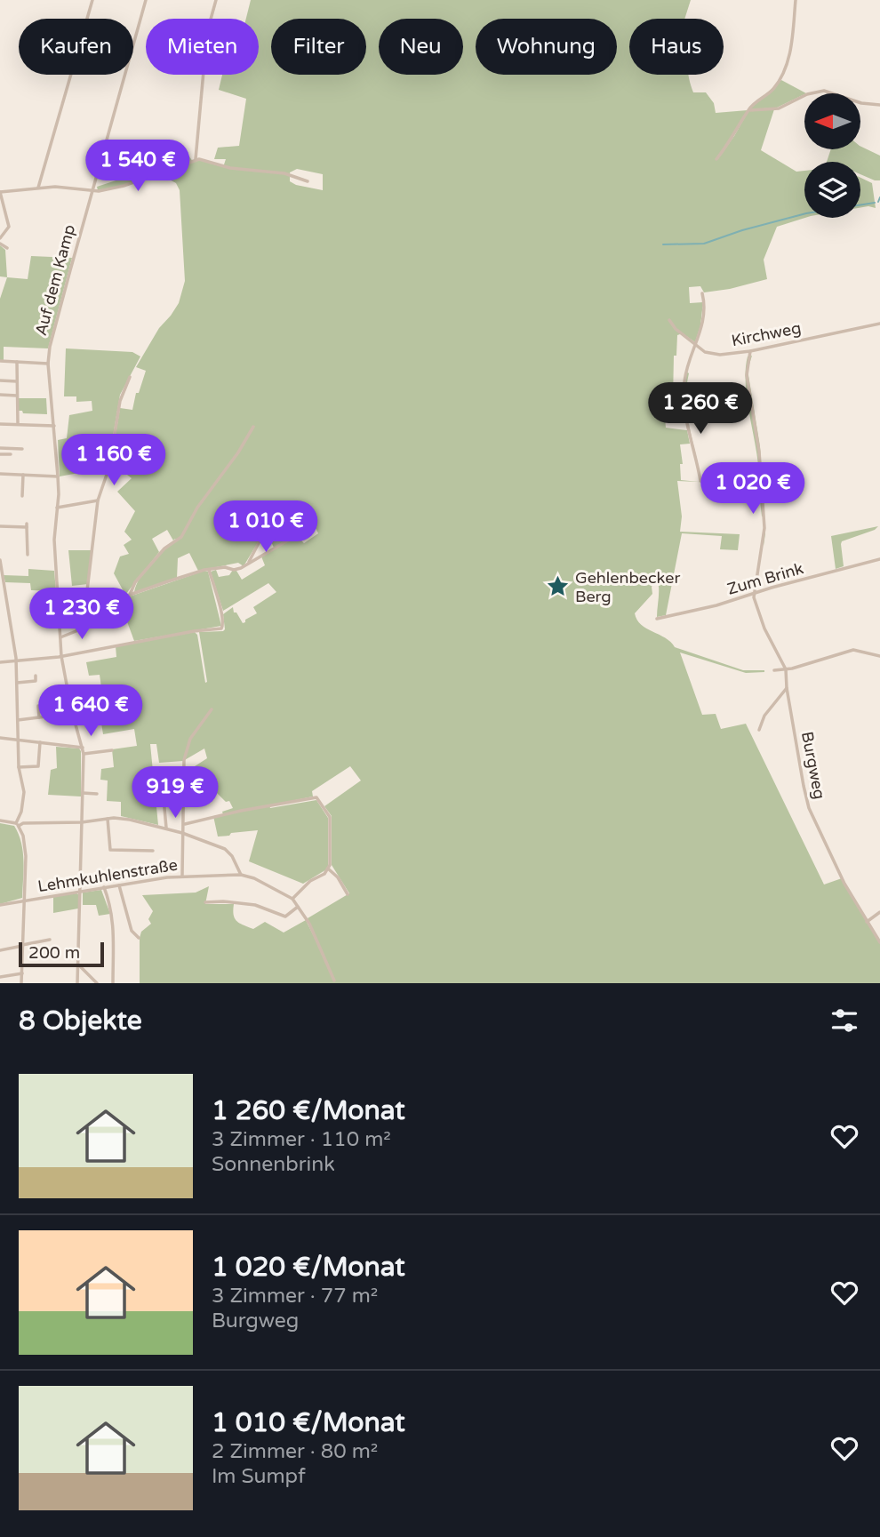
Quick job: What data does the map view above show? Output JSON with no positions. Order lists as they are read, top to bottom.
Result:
{
  "streets": {
    "street": [
      "Auf dem Kamp",
      "Kirchweg",
      "Zum Brink",
      "Burgweg",
      "Lehmkuhlenstraße"
    ]
  },
  "crossings": [
    ["Auf dem Kamp", "Lehmkuhlenstraße"],
    ["Kirchweg", "Burgweg"],
    ["Zum Brink", "Burgweg"]
  ],
  "places": {
    "place": ["Gehlenbecker Berg"]
  },
  "scale_bar": "200 m",
  "north": "left",
  "page": {
    "chip": [
      "Kaufen",
      "Mieten",
      "Filter",
      "Neu",
      "Wohnung",
      "Haus"
    ],
    "price": [
      "1 540 €",
      "1 260 €",
      "1 160 €",
      "1 020 €",
      "1 010 €",
      "1 230 €",
      "1 640 €",
      "919 €"
    ],
    "scale": "200 m",
    "heading": "8 Objekte",
    "list": [
      {
        "name": "1 260 €/Monat",
        "note": "3 Zimmer · 110 m² · Sonnenbrink"
      },
      {
        "name": "1 020 €/Monat",
        "note": "3 Zimmer · 77 m² · Burgweg"
      },
      {
        "name": "1 010 €/Monat",
        "note": "2 Zimmer · 80 m² · Im Sumpf"
      }
    ]
  }
}
